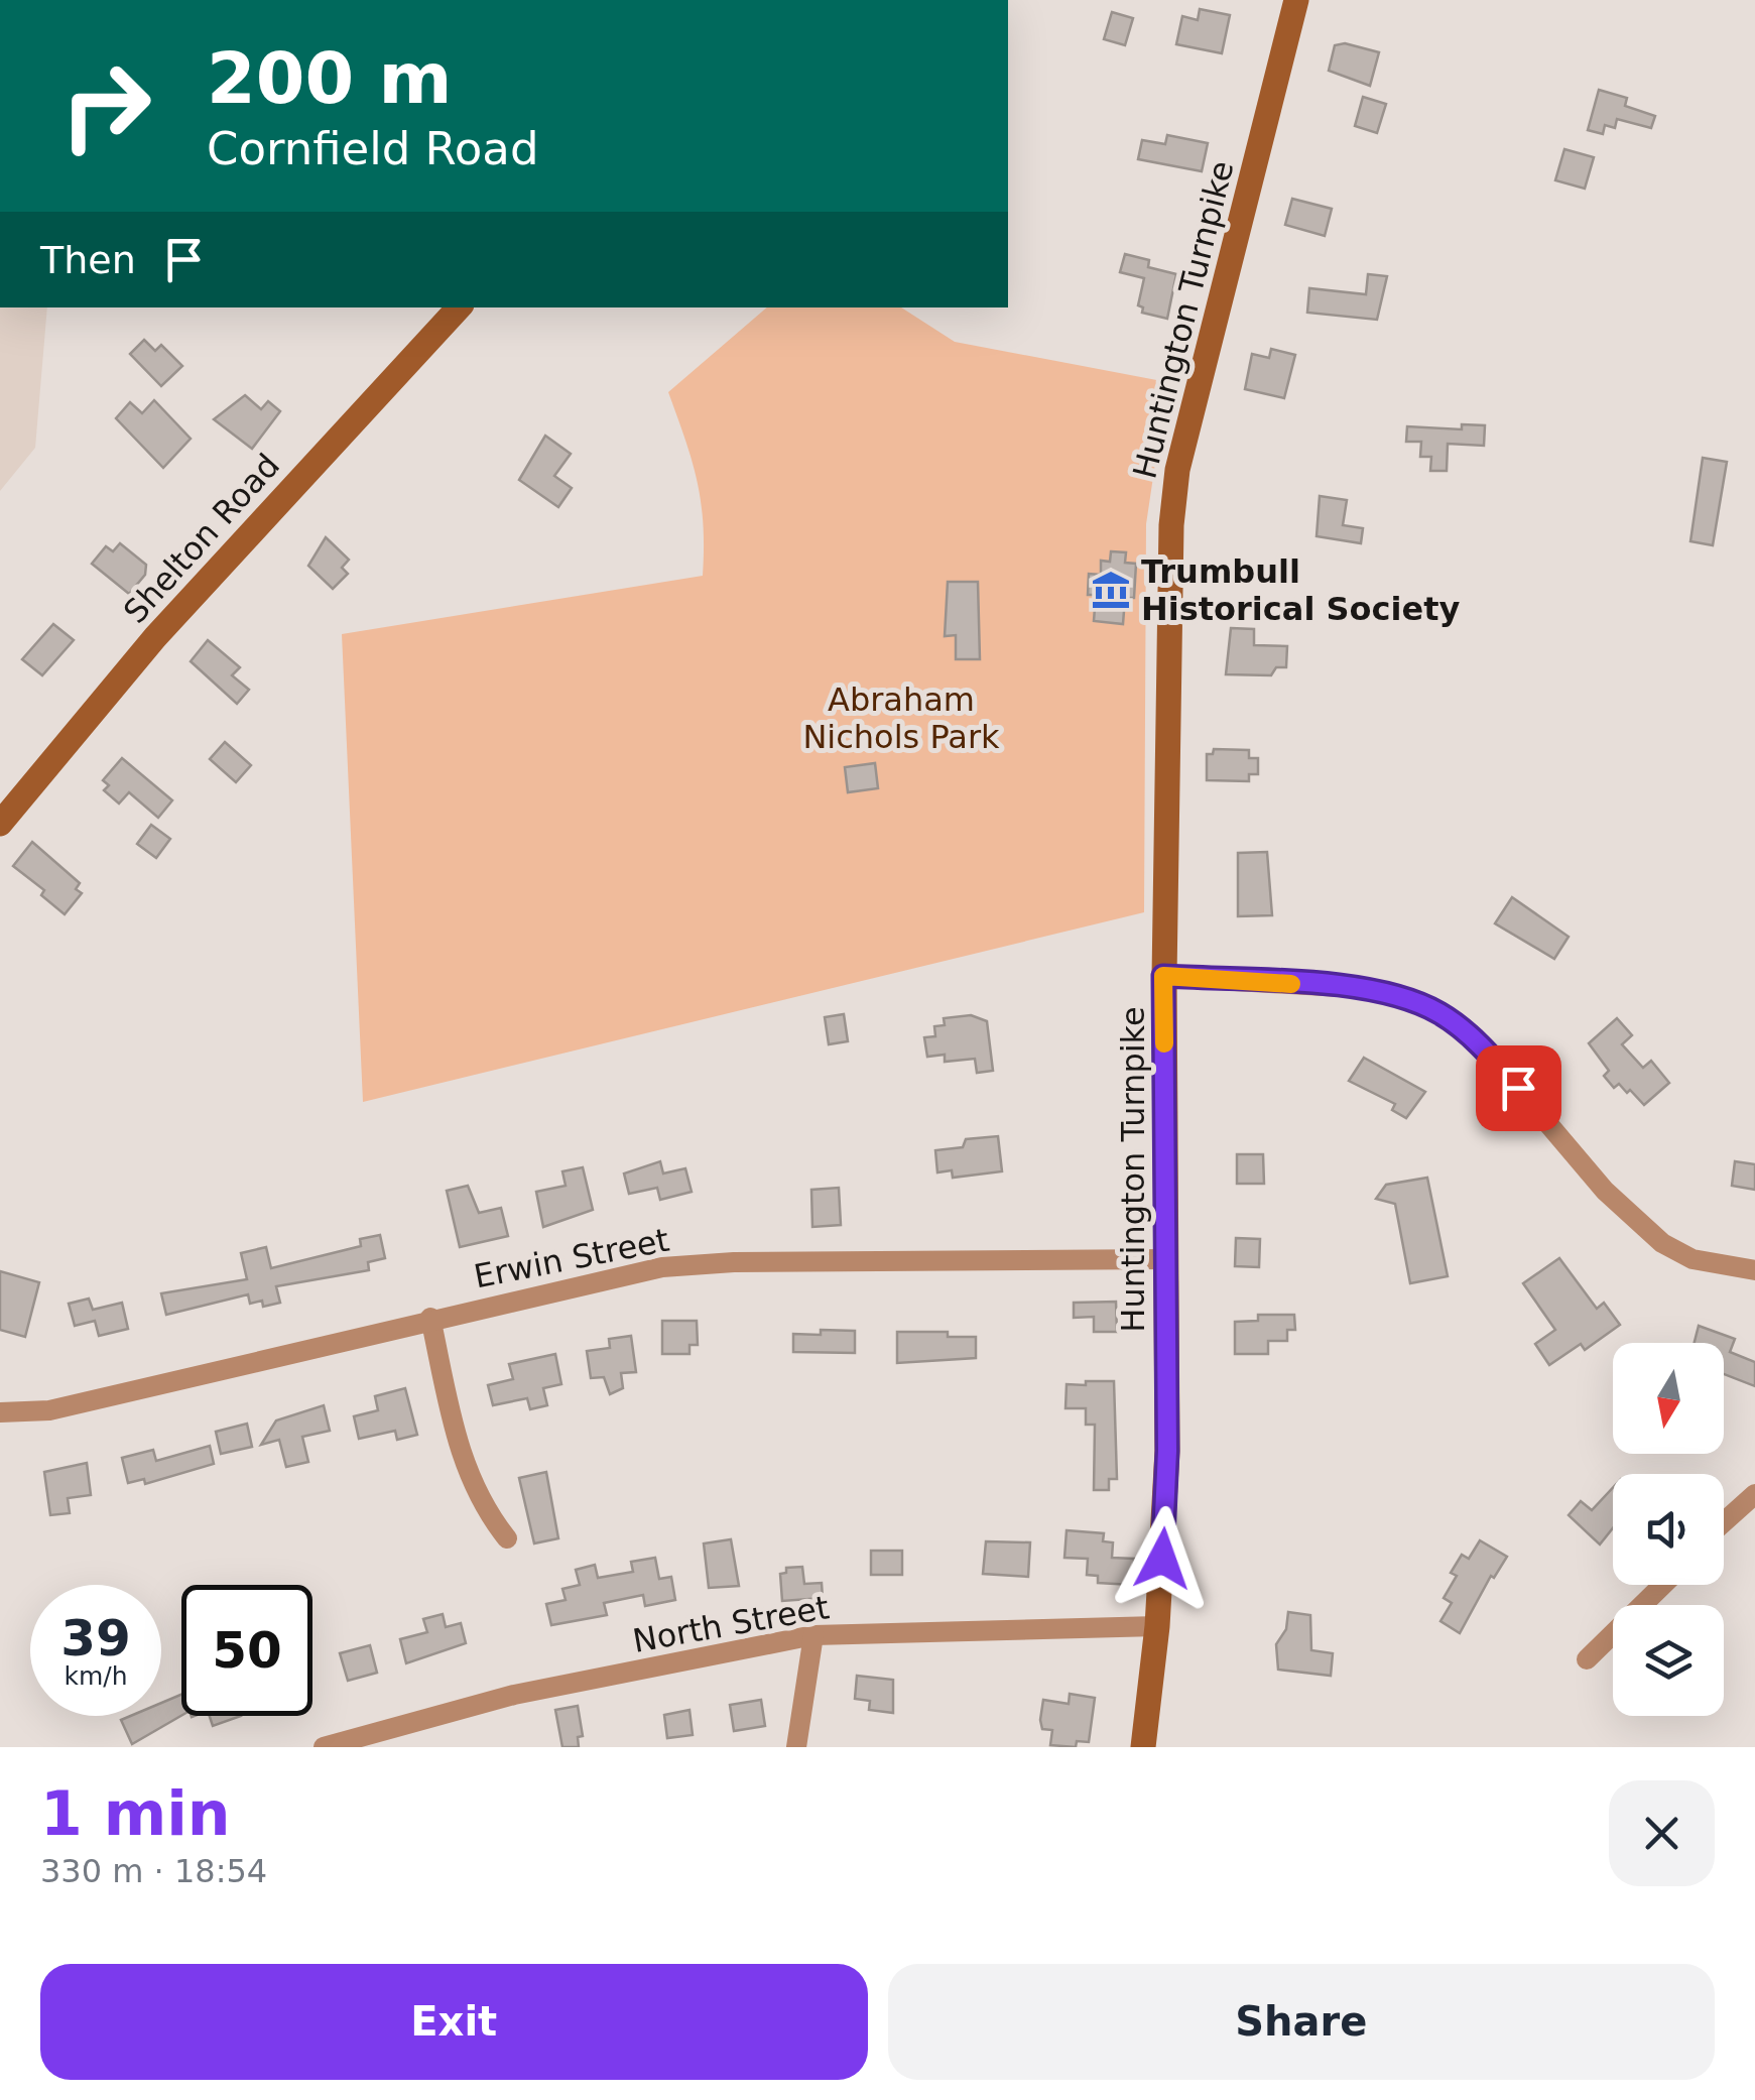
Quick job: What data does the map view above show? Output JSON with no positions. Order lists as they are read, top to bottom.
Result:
{
  "streets": {
    "main road": ["Huntington Turnpike", "Shelton Road"],
    "street": ["Erwin Street", "North Street"]
  },
  "crossings": [
    ["Huntington Turnpike", "Erwin Street"],
    ["Huntington Turnpike", "North Street"]
  ],
  "parks": ["Abraham Nichols Park"],
  "places": {
    "museum": ["Trumbull Historical Society"]
  },
  "north": "bottom",
  "page": {
    "turn": ["200 m", "Cornfield Road"],
    "then": "Then",
    "speed": "39 km/h",
    "limit": "50",
    "heading": ["1 min", "330 m · 18:54"],
    "buttons": ["Exit", "Share"]
  }
}
